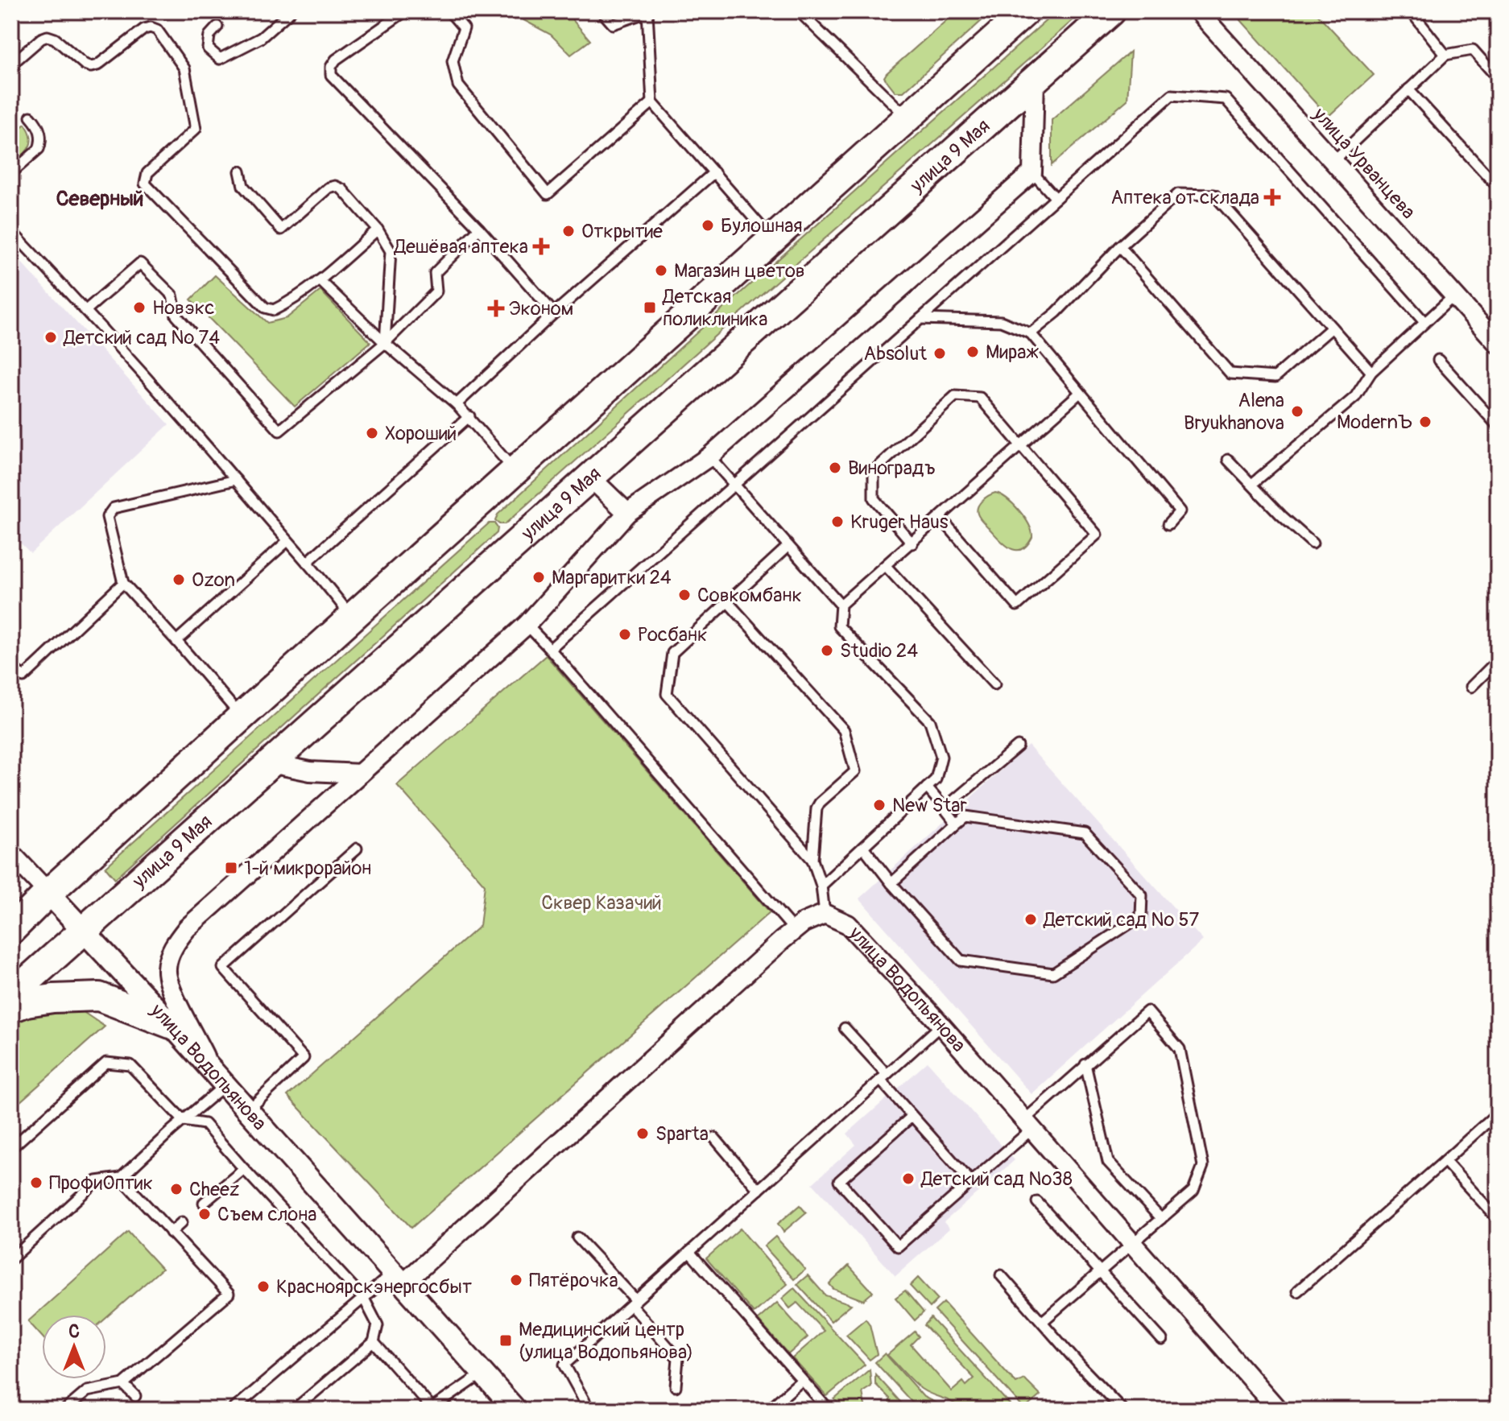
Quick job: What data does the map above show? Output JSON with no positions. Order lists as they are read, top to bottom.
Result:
{
  "streets": {
    "main road": ["улица 9 Мая"],
    "street": ["улица Урванцева", "улица Водопьянова"]
  },
  "crossings": [
    ["улица 9 Мая", "улица Водопьянова"]
  ],
  "districts": ["Северный"],
  "parks": ["Сквер Казачий"],
  "places": {
    "health": ["Аптека от склада", "Дешёвая аптека", "Эконом"],
    "other": [
      "Булошная",
      "Открытие",
      "Магазин цветов",
      "Новэкс",
      "Детский сад № 74",
      "Мираж",
      "Absolut",
      "Alena Bryukhanova",
      "ModernЪ",
      "Хороший",
      "Виноградъ",
      "Kruger Haus",
      "Маргаритки 24",
      "Ozon",
      "Совкомбанк",
      "Росбанк",
      "Studio 24",
      "New Star",
      "Детский сад № 57",
      "Sparta",
      "Детский сад №38",
      "ПрофиОптик",
      "Cheez",
      "Съем слона",
      "Пятёрочка",
      "Красноярскэнергосбыт"
    ],
    "transit": ["Детская поликлиника", "1-й микрорайон", "Медицинский центр (улица Водопьянова)"]
  },
  "north": "top"
}
